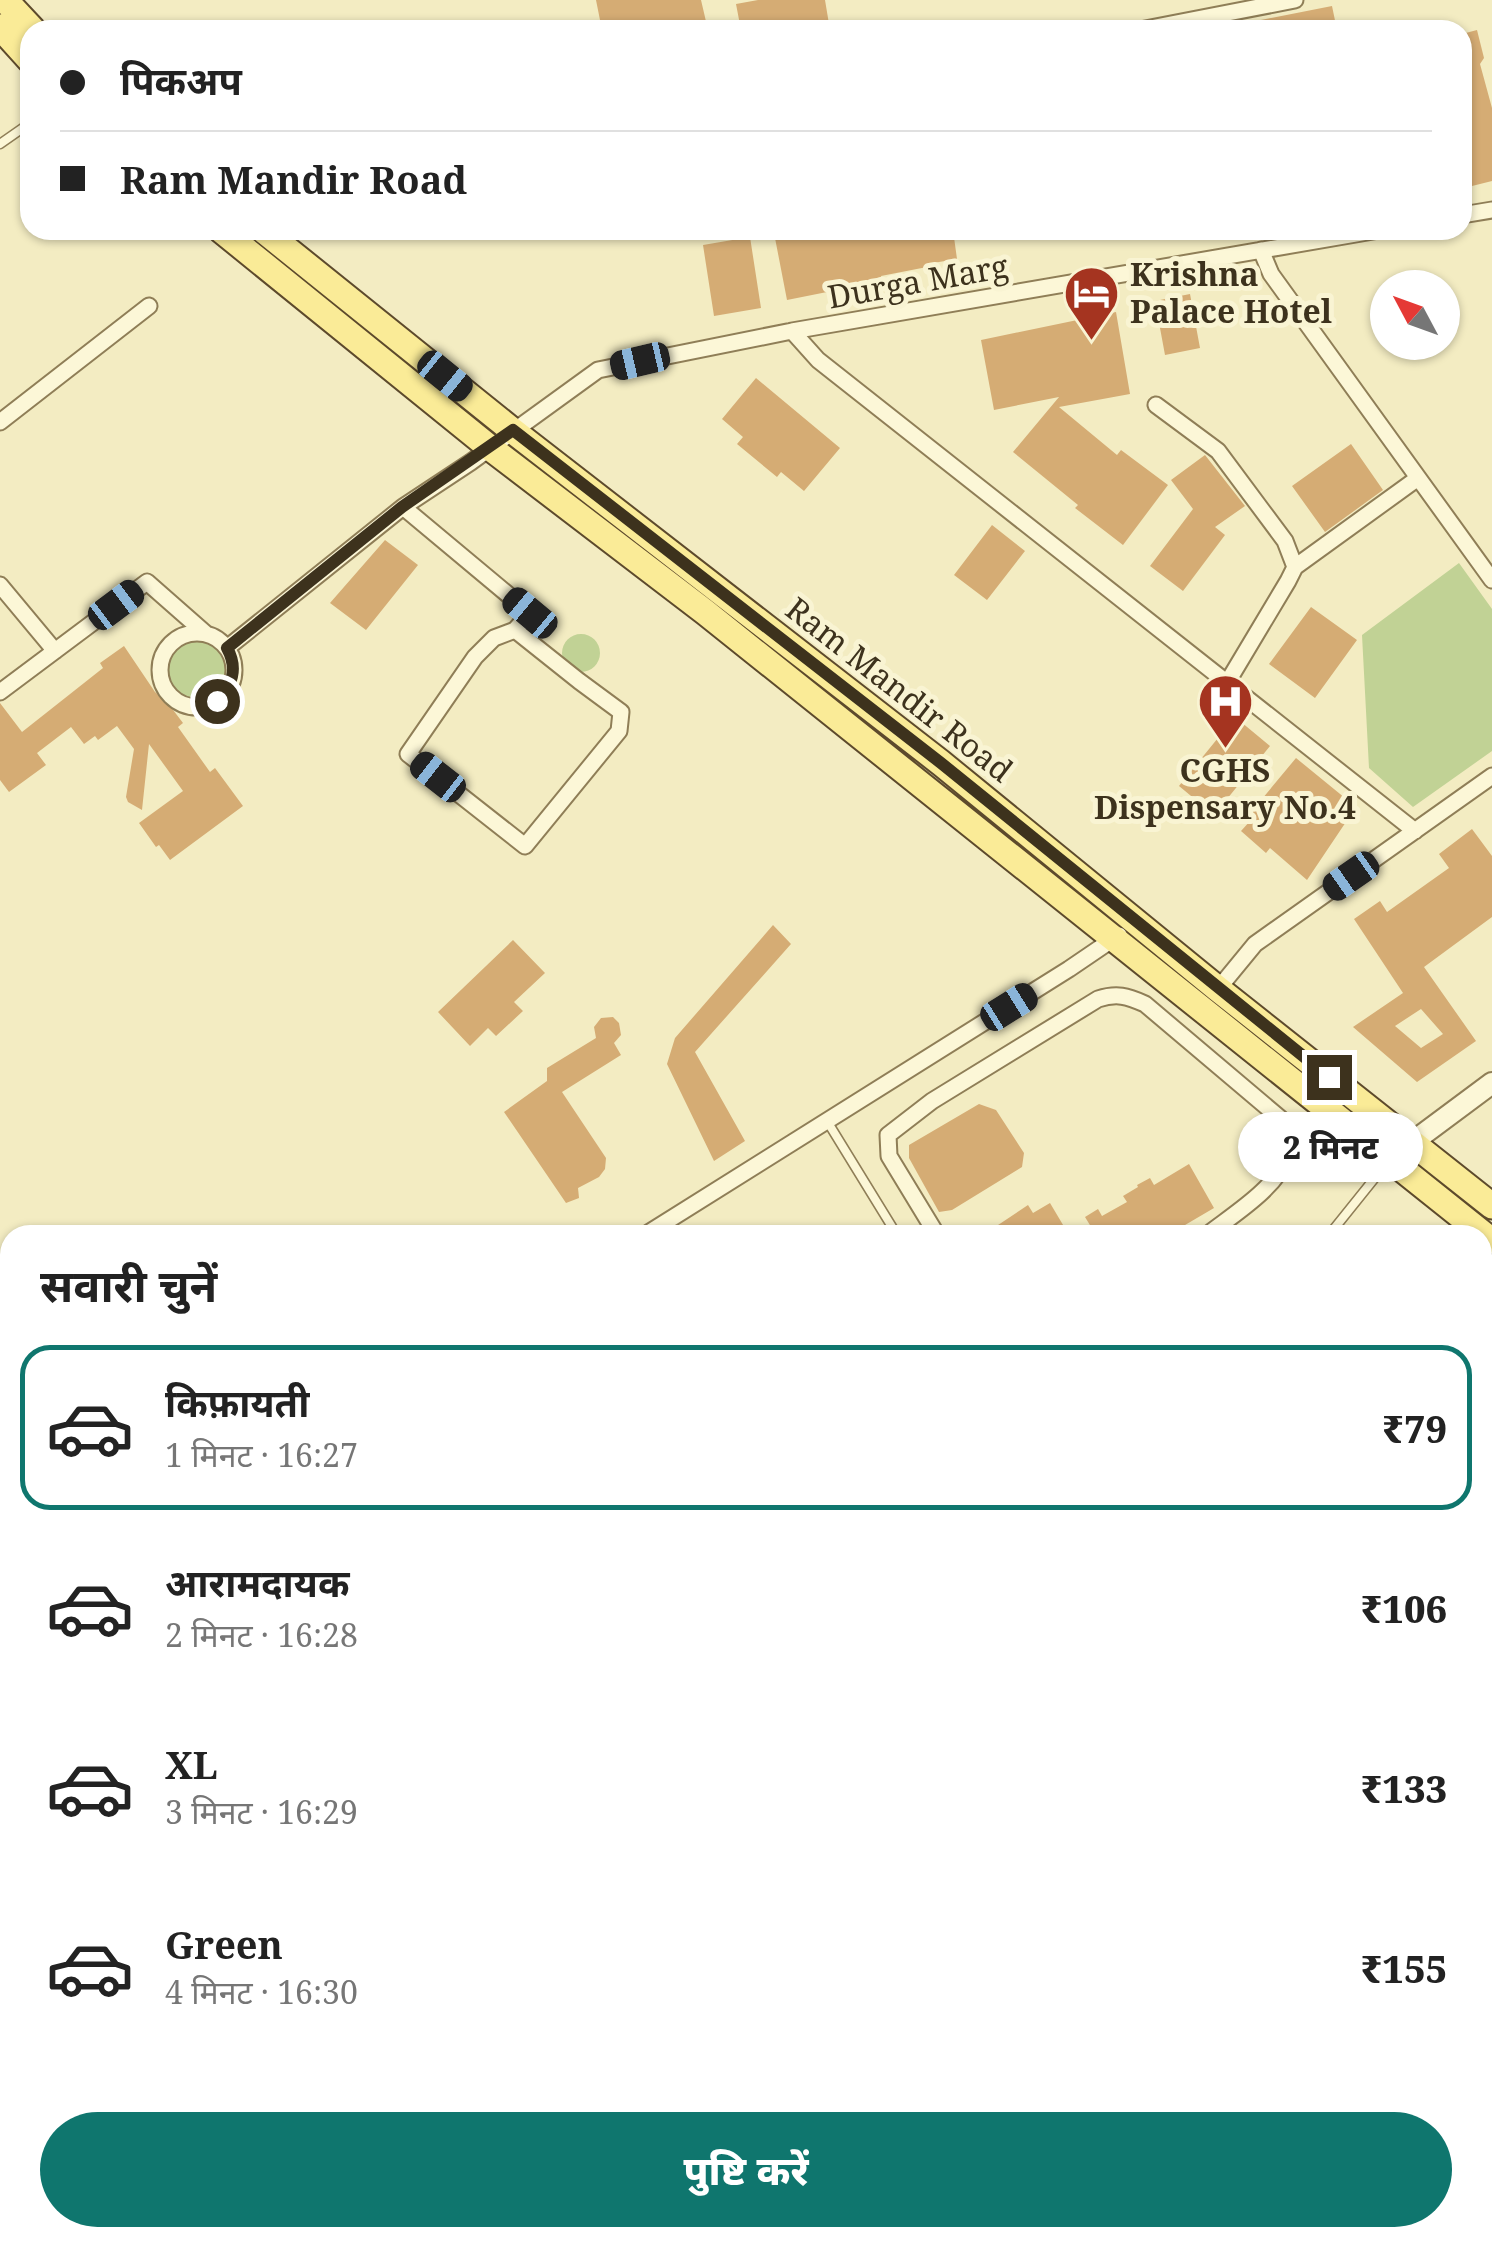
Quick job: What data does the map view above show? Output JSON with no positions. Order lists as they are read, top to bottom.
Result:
{
  "streets": {
    "main road": ["Ram Mandir Road"],
    "street": ["Durga Marg"]
  },
  "crossings": [
    ["Durga Marg", "Ram Mandir Road"]
  ],
  "places": {
    "hotel": ["Krishna Palace Hotel"],
    "hospital": ["CGHS Dispensary No.4"]
  },
  "north": "top left",
  "page": {
    "banner": ["पिकअप", "Ram Mandir Road"],
    "bubble": "2 मिनट",
    "heading": "सवारी चुनें",
    "list": [
      {
        "name": "किफ़ायती",
        "note": "1 मिनट · 16:27",
        "value": "₹79"
      },
      {
        "name": "आरामदायक",
        "note": "2 मिनट · 16:28",
        "value": "₹106"
      },
      {
        "name": "XL",
        "note": "3 मिनट · 16:29",
        "value": "₹133"
      },
      {
        "name": "Green",
        "note": "4 मिनट · 16:30",
        "value": "₹155"
      }
    ],
    "buttons": "पुष्टि करें"
  }
}
